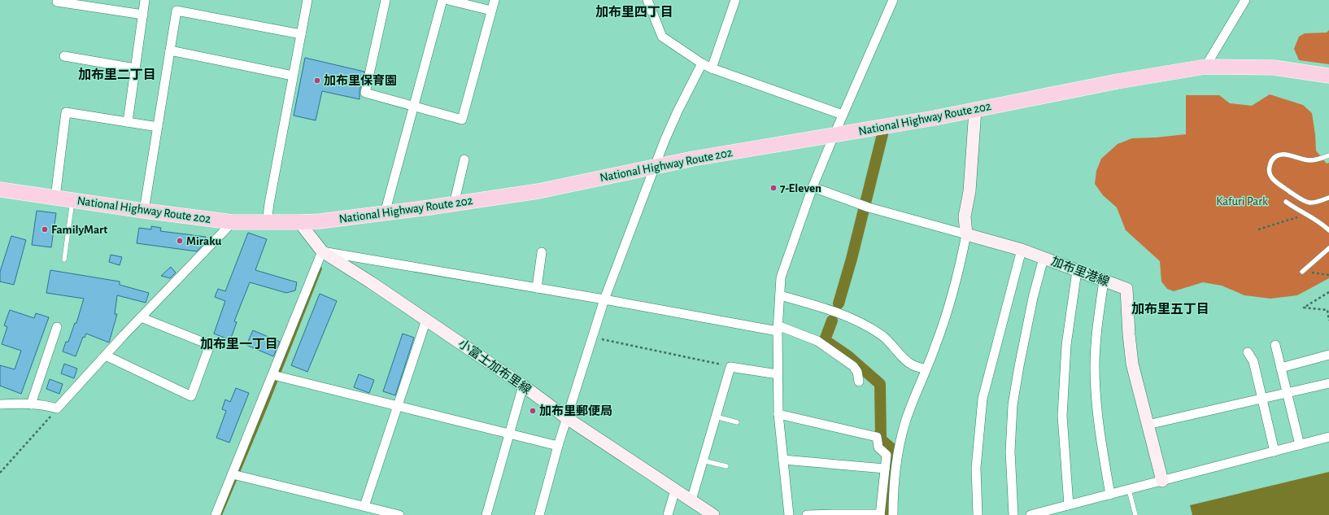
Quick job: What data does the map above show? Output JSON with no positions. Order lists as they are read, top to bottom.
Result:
{
  "streets": {
    "highway": ["National Highway Route 202"],
    "main road": ["加布里港線", "小富士加布里線"]
  },
  "crossings": [
    ["National Highway Route 202", "小富士加布里線"]
  ],
  "districts": [
    "加布里四丁目",
    "加布里二丁目",
    "加布里五丁目",
    "加布里一丁目"
  ],
  "parks": ["Kafuri Park"],
  "places": [
    "加布里保育園",
    "7-Eleven",
    "FamilyMart",
    "Miraku",
    "加布里郵便局"
  ]
}
